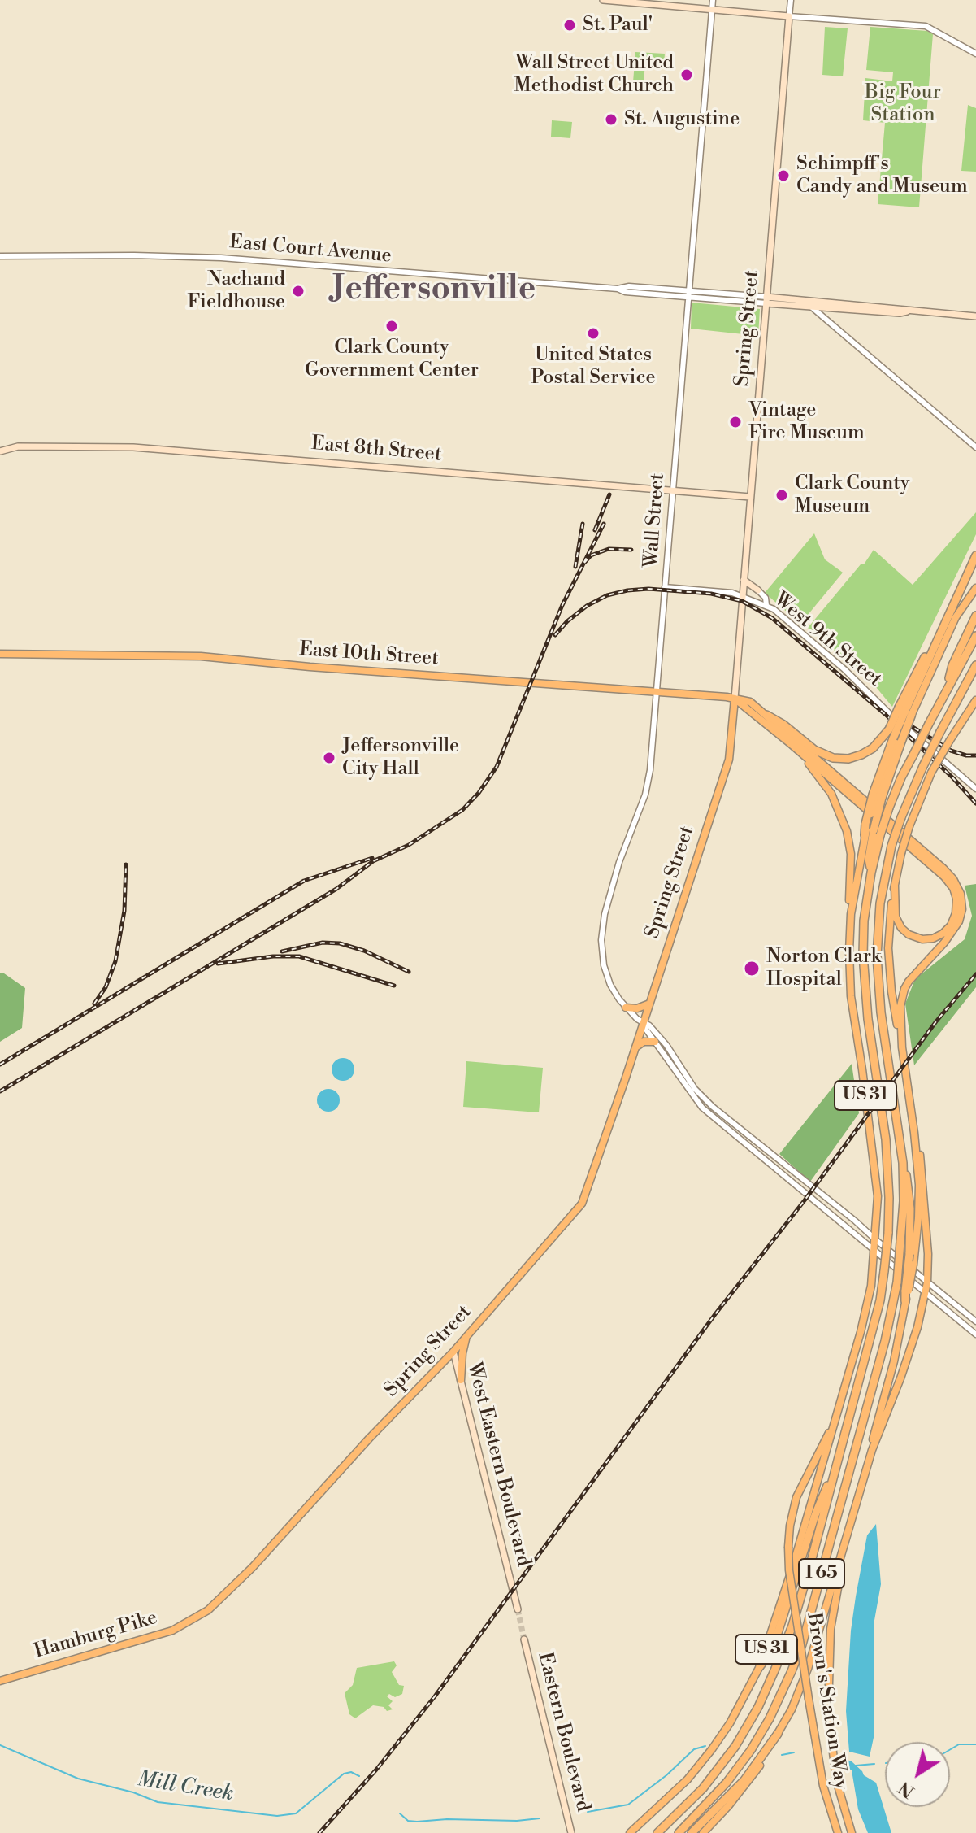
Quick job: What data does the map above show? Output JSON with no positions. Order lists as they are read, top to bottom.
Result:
{
  "streets": {
    "highway": ["I 65"],
    "main road": [
      "Spring Street",
      "East 8th Street",
      "East 10th Street",
      "US 31",
      "West Eastern Boulevard",
      "Hamburg Pike",
      "Brown's Station Way",
      "Eastern Boulevard"
    ],
    "street": ["East Court Avenue", "Wall Street", "West 9th Street"]
  },
  "crossings": [
    ["East Court Avenue", "Spring Street"],
    ["East Court Avenue", "Wall Street"],
    ["Spring Street", "East 8th Street"],
    ["Spring Street", "Wall Street"],
    ["Spring Street", "West 9th Street"],
    ["Spring Street", "East 10th Street"],
    ["Spring Street", "West Eastern Boulevard"],
    ["Spring Street", "Hamburg Pike"],
    ["East 8th Street", "Wall Street"],
    ["Wall Street", "West 9th Street"],
    ["Wall Street", "East 10th Street"],
    ["US 31", "Brown's Station Way"]
  ],
  "districts": ["Jeffersonville"],
  "water": ["Mill Creek"],
  "parks": ["Big Four Station"],
  "places": [
    "St. Paul'",
    "Wall Street United Methodist Church",
    "St. Augustine",
    "Schimpff's Candy and Museum",
    "Nachand Fieldhouse",
    "Clark County Government Center",
    "United States Postal Service",
    "Vintage Fire Museum",
    "Clark County Museum",
    "Jeffersonville City Hall",
    "Norton Clark Hospital"
  ],
  "north": "bottom left"
}
